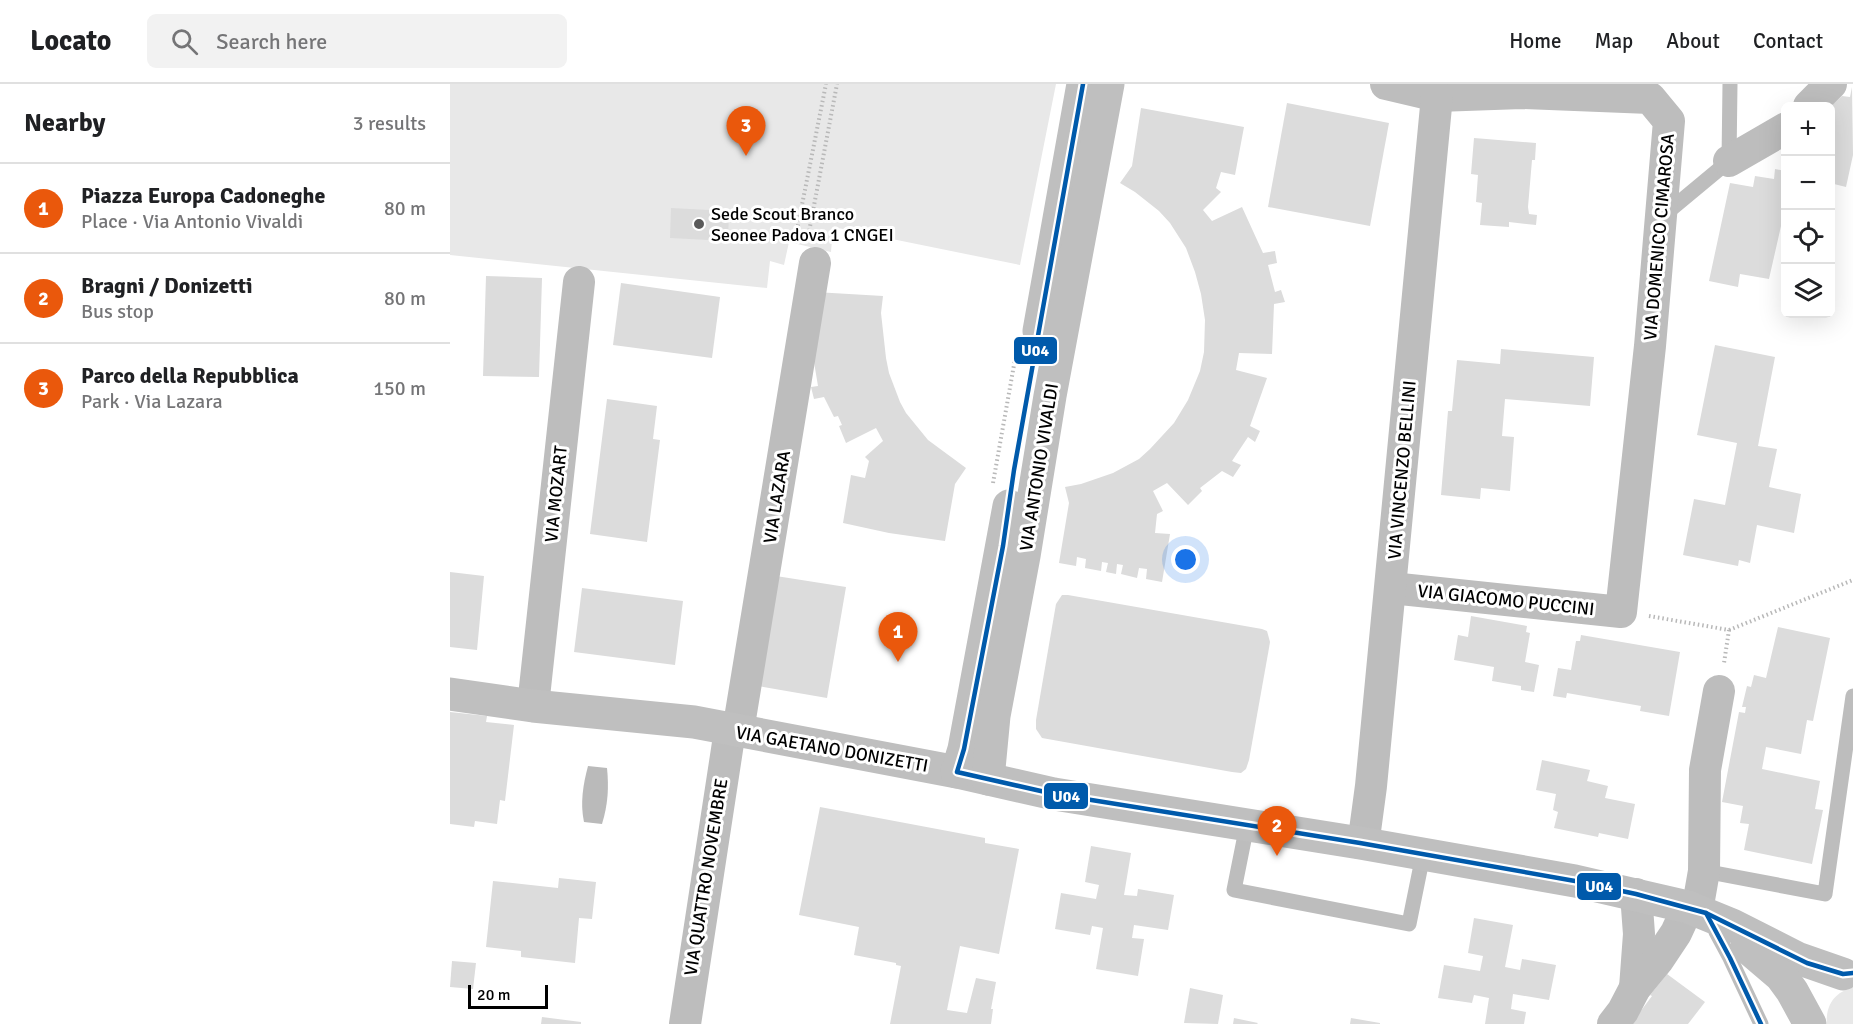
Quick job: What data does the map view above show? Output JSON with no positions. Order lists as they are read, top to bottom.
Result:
{
  "streets": {
    "street": [
      "VIA DOMENICO CIMAROSA",
      "VIA ANTONIO VIVALDI",
      "VIA VINCENZO BELLINI",
      "VIA MOZART",
      "VIA LAZARA",
      "VIA GIACOMO PUCCINI",
      "VIA GAETANO DONIZETTI",
      "VIA QUATTRO NOVEMBRE"
    ]
  },
  "crossings": [
    ["VIA DOMENICO CIMAROSA", "VIA VINCENZO BELLINI"],
    ["VIA DOMENICO CIMAROSA", "VIA GIACOMO PUCCINI"],
    ["VIA ANTONIO VIVALDI", "VIA GAETANO DONIZETTI"],
    ["VIA VINCENZO BELLINI", "VIA GIACOMO PUCCINI"],
    ["VIA VINCENZO BELLINI", "VIA GAETANO DONIZETTI"],
    ["VIA MOZART", "VIA GAETANO DONIZETTI"],
    ["VIA LAZARA", "VIA GAETANO DONIZETTI"],
    ["VIA LAZARA", "VIA QUATTRO NOVEMBRE"],
    ["VIA GAETANO DONIZETTI", "VIA QUATTRO NOVEMBRE"]
  ],
  "places": ["Sede Scout Branco Seonee Padova 1 CNGEI"],
  "lines": ["transit line U04"],
  "scale_bar": "20 m",
  "page": {
    "header": "Locato",
    "search": "Search here",
    "nav": [
      "Home",
      "Map",
      "About",
      "Contact"
    ],
    "heading": ["Nearby", "3 results"],
    "map_buttons": ["+", "−"],
    "pins": ["3", "1", "2"],
    "list": [
      {
        "mark": "1",
        "name": "Piazza Europa Cadoneghe",
        "note": "Place · Via Antonio Vivaldi",
        "value": "80 m"
      },
      {
        "mark": "2",
        "name": "Bragni / Donizetti",
        "note": "Bus stop",
        "value": "80 m"
      },
      {
        "mark": "3",
        "name": "Parco della Repubblica",
        "note": "Park · Via Lazara",
        "value": "150 m"
      }
    ],
    "scale": "20 m"
  }
}
